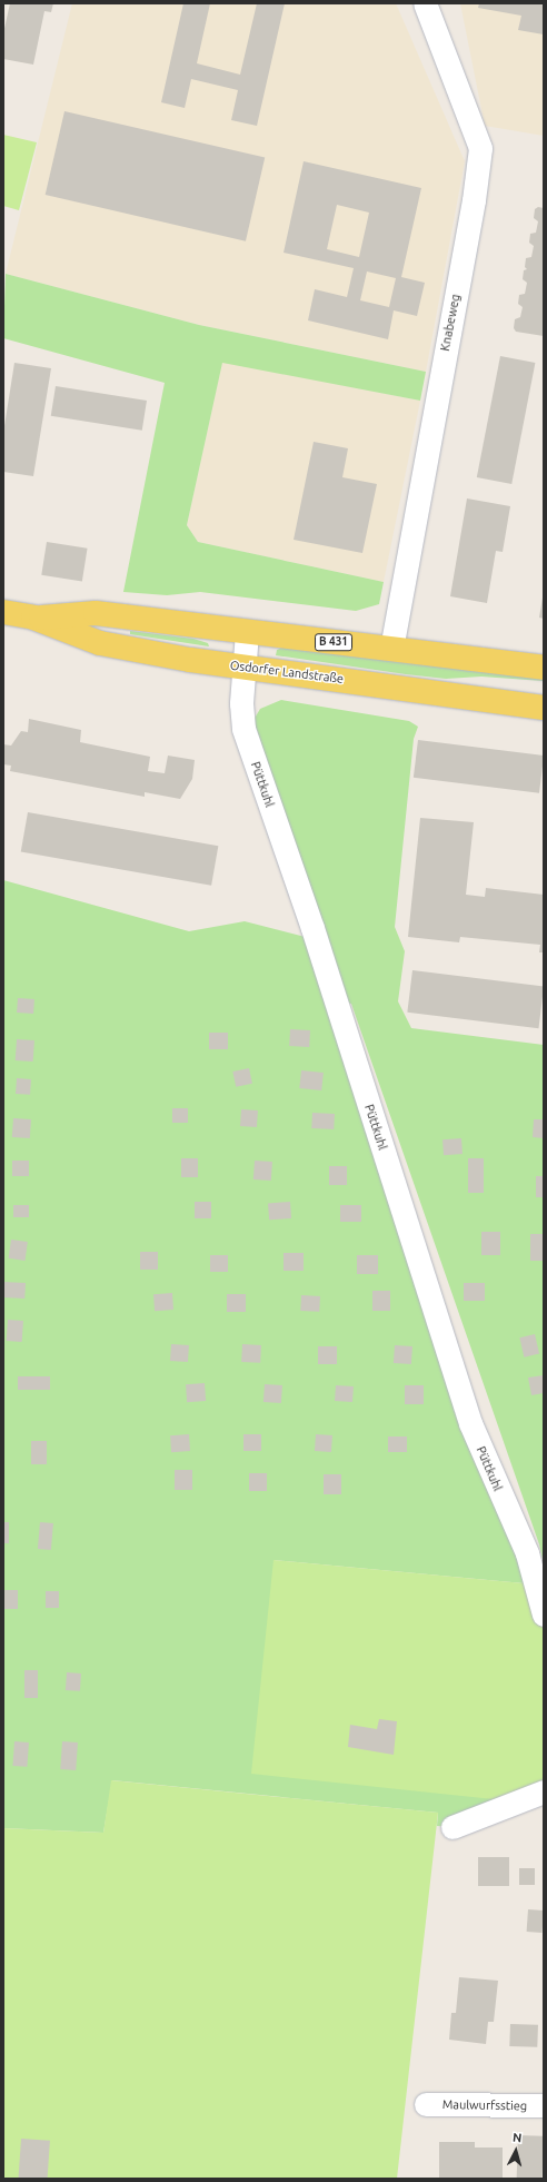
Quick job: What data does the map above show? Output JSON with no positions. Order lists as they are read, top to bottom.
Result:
{
  "streets": {
    "main road": ["B 431", "Osdorfer Landstraße"],
    "street": ["Knabeweg", "Püttkuhl", "Maulwurfsstieg"]
  },
  "crossings": [
    ["Knabeweg", "Osdorfer Landstraße"],
    ["Osdorfer Landstraße", "Püttkuhl"]
  ],
  "north": "top"
}
